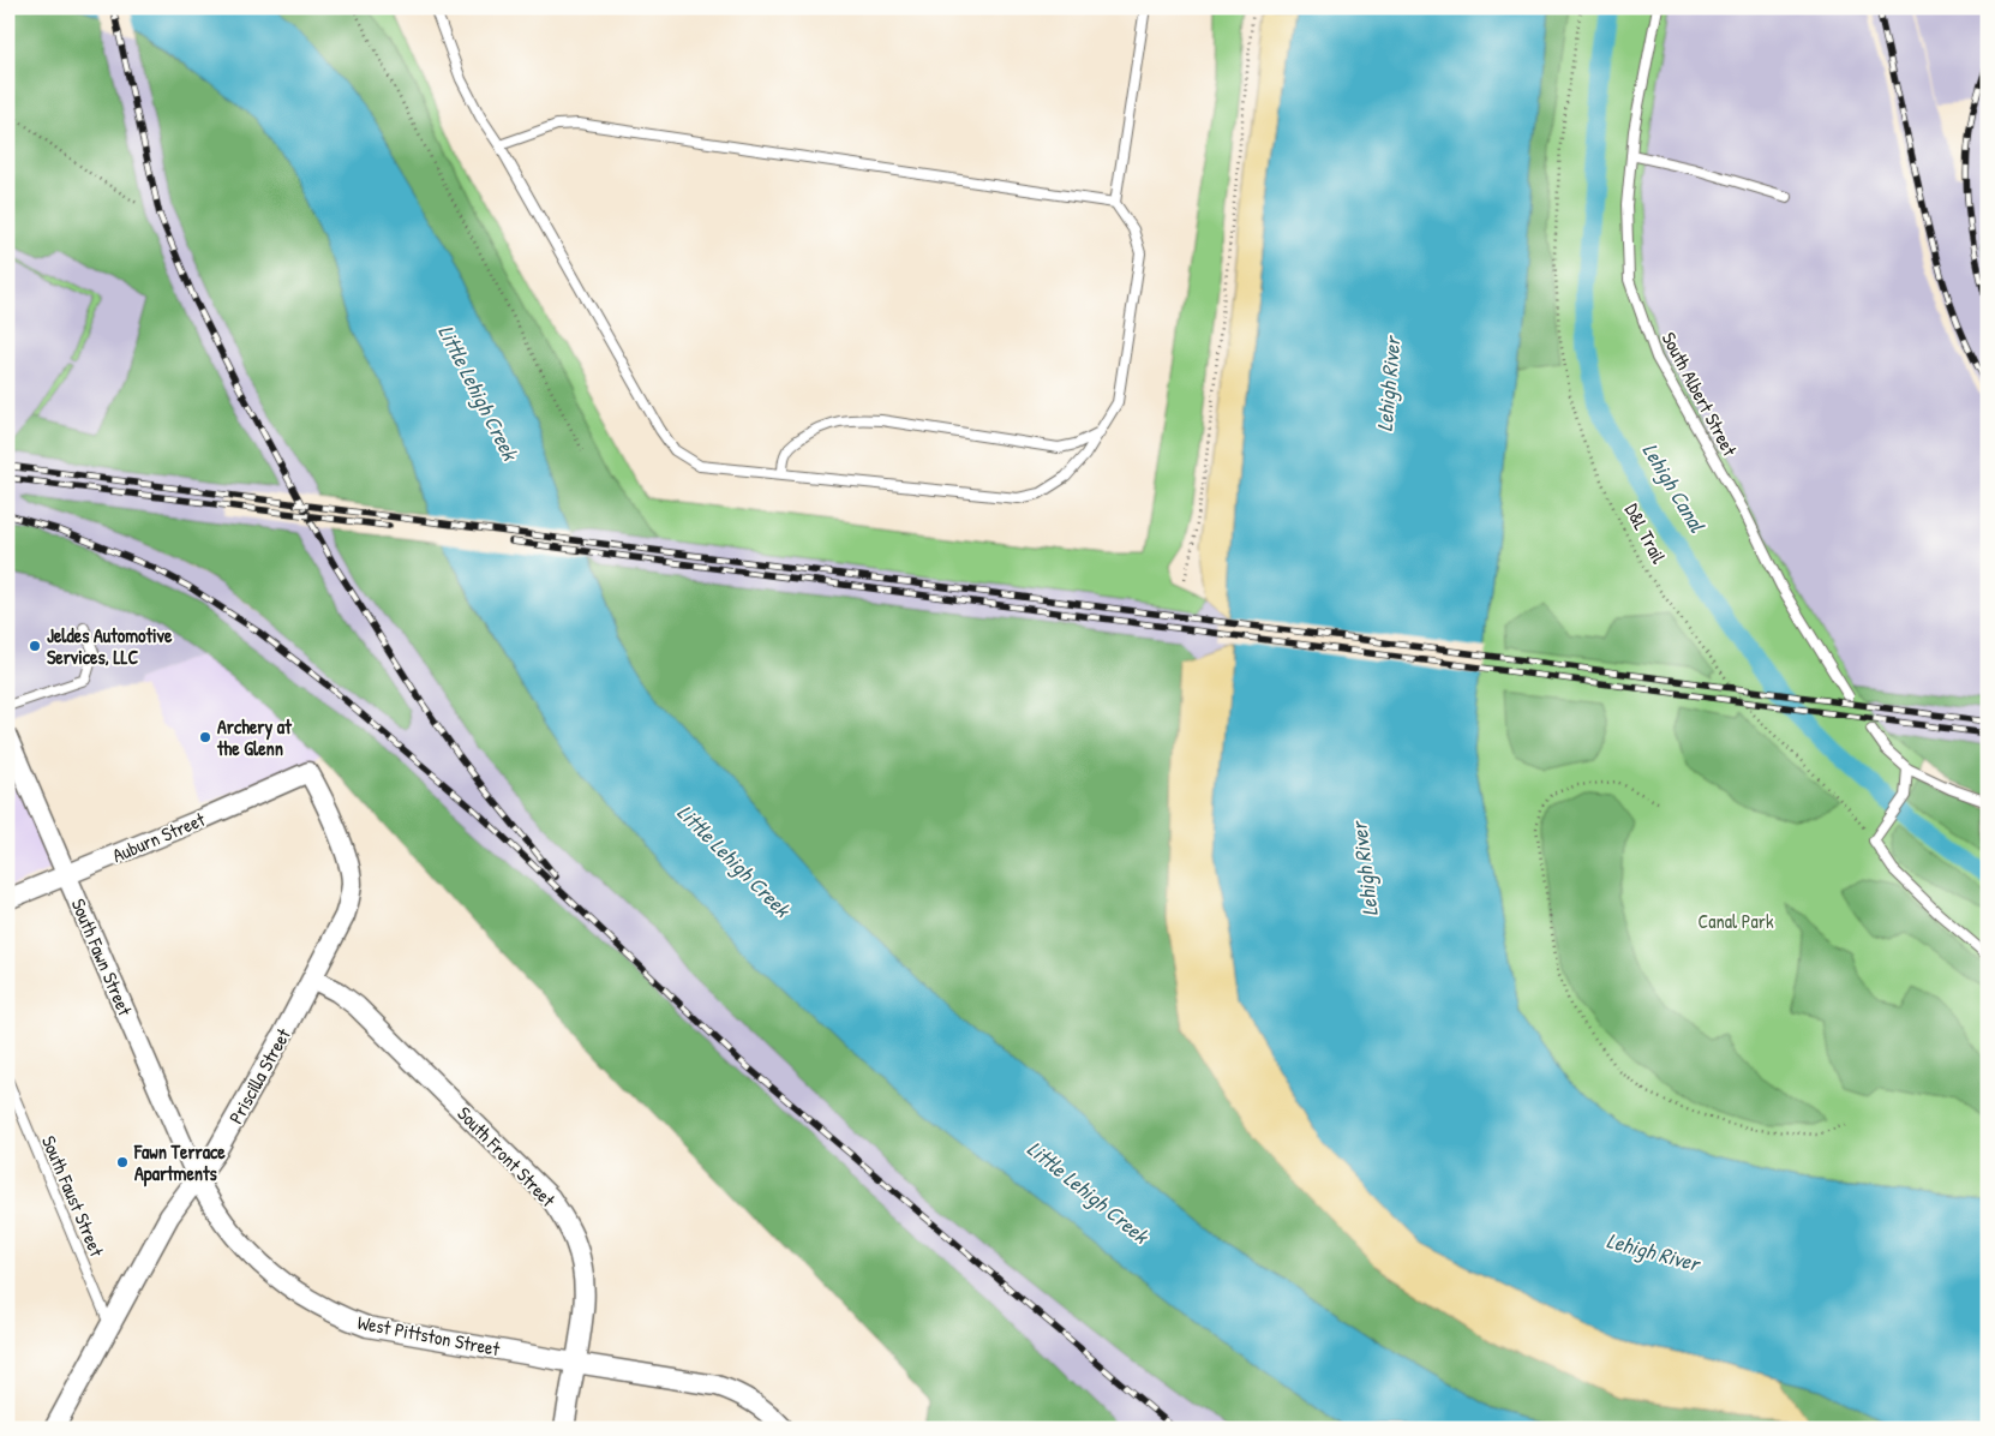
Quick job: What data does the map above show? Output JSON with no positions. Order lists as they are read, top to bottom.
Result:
{
  "streets": {
    "street": [
      "Auburn Street",
      "South Fawn Street",
      "Priscilla Street",
      "South Front Street",
      "West Pittston Street"
    ],
    "lane": ["South Albert Street", "South Faust Street"],
    "path": ["D&L Trail"]
  },
  "crossings": [
    ["Auburn Street", "South Fawn Street"],
    ["Auburn Street", "Priscilla Street"],
    ["South Fawn Street", "Priscilla Street"],
    ["South Fawn Street", "West Pittston Street"],
    ["Priscilla Street", "South Front Street"],
    ["Priscilla Street", "South Faust Street"],
    ["Priscilla Street", "West Pittston Street"],
    ["South Front Street", "West Pittston Street"]
  ],
  "water": ["Lehigh River", "Little Lehigh Creek", "Lehigh Canal"],
  "parks": ["Canal Park"],
  "places": ["Jeldes Automotive Services, LLC", "Archery at the Glenn", "Fawn Terrace Apartments"]
}
